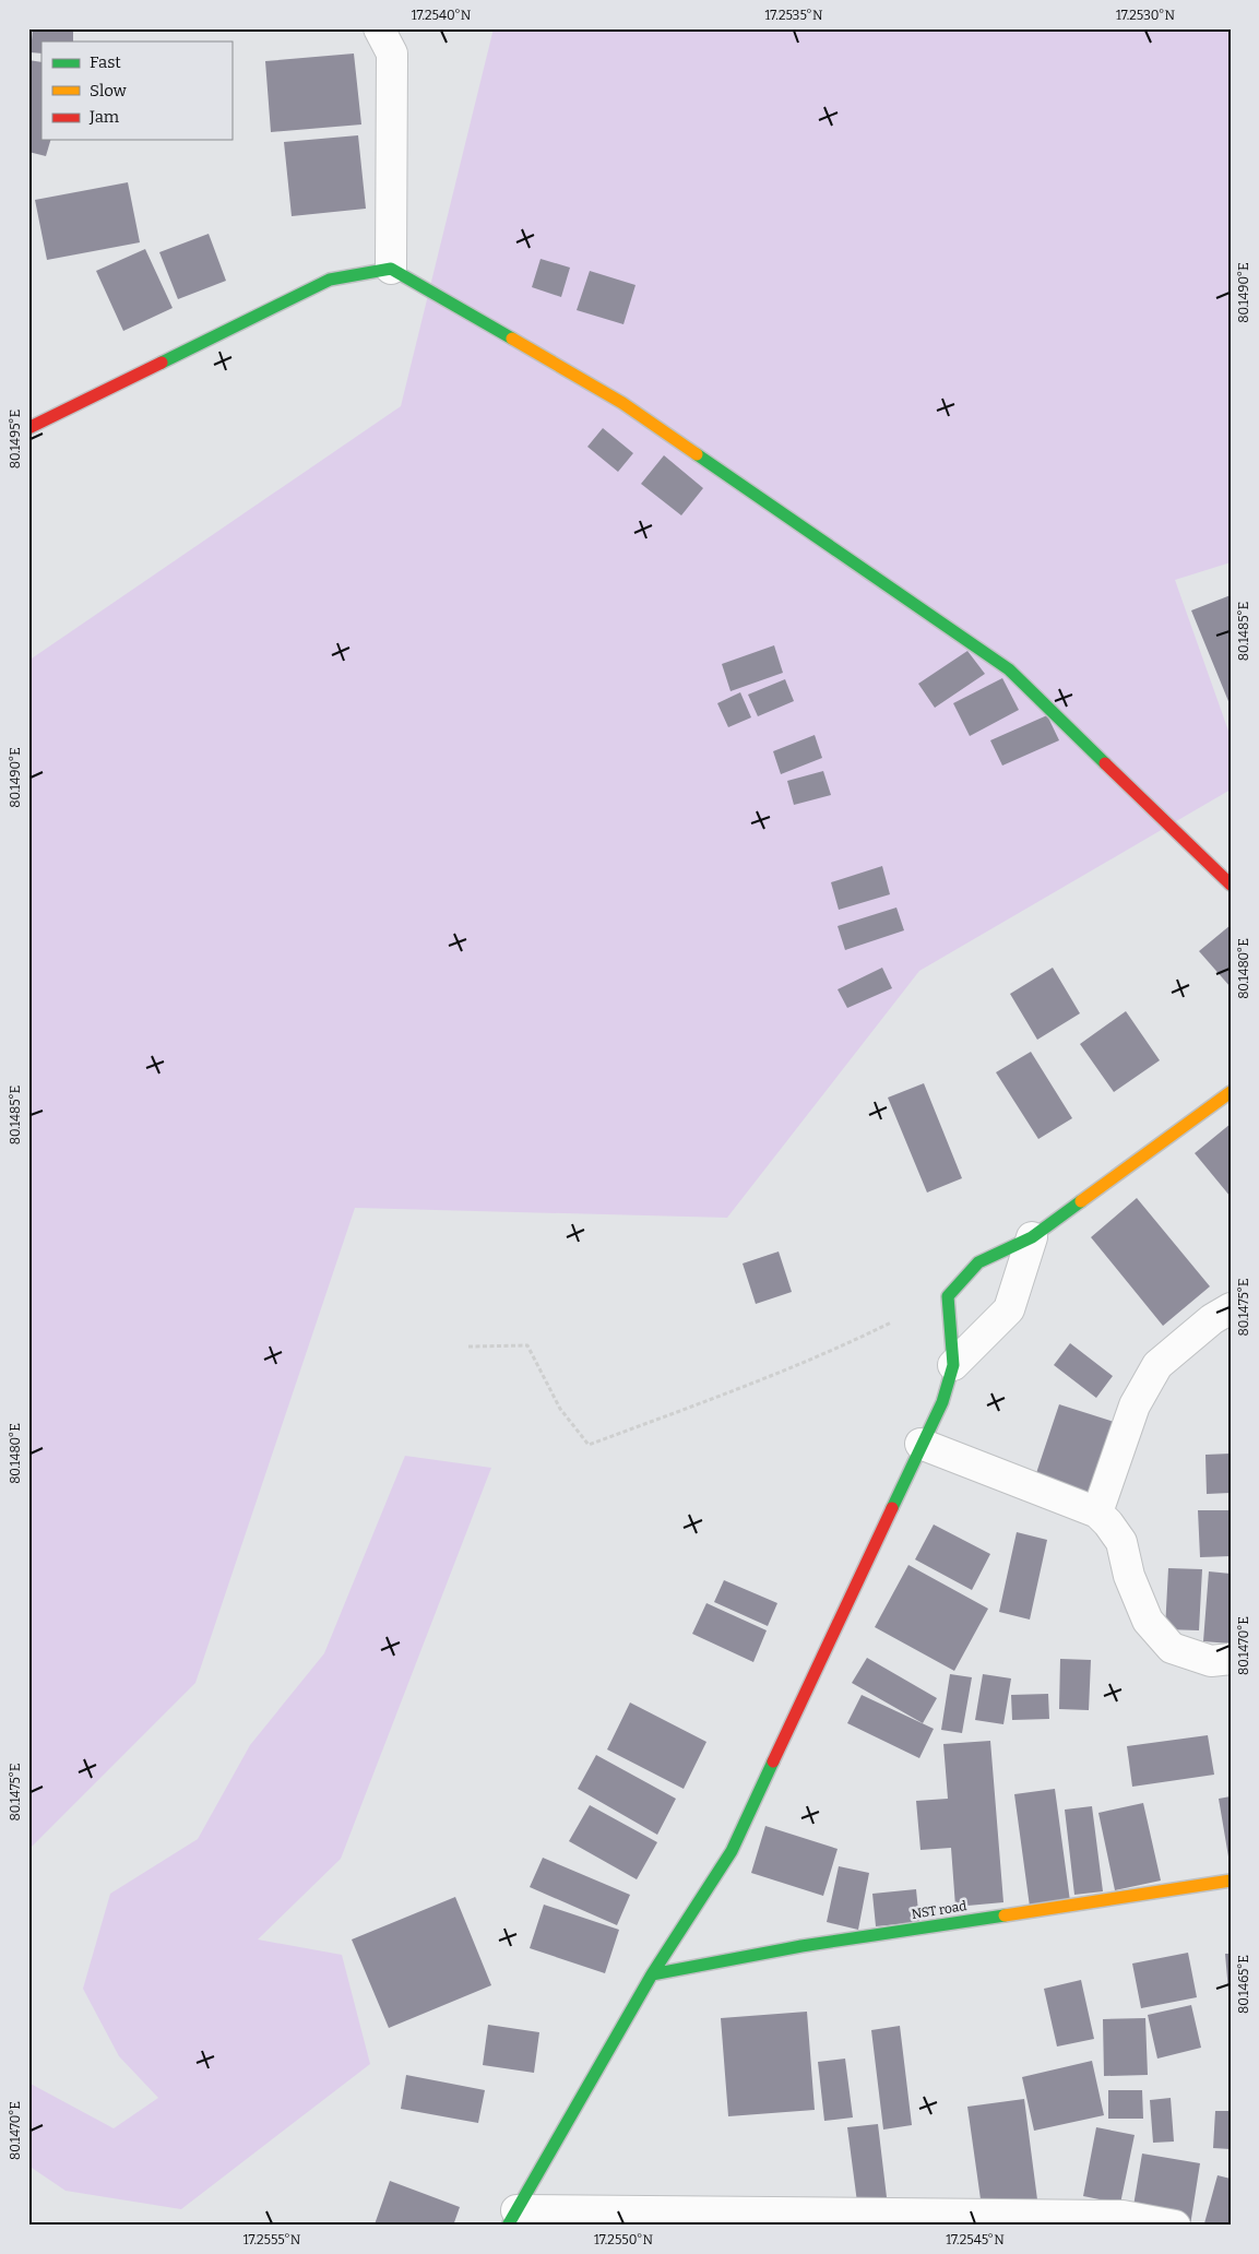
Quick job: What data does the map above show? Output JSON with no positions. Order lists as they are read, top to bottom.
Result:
{
  "streets": {
    "street": ["NST road"]
  },
  "legend": ["Fast", "Slow", "Jam"],
  "coordinates": [
    "17.2540°N",
    "17.2535°N",
    "17.2530°N",
    "80.1490°E",
    "80.1495°E",
    "80.1485°E",
    "80.1480°E",
    "80.1475°E",
    "80.1470°E",
    "80.1465°E",
    "17.2555°N",
    "17.2550°N",
    "17.2545°N"
  ]
}
